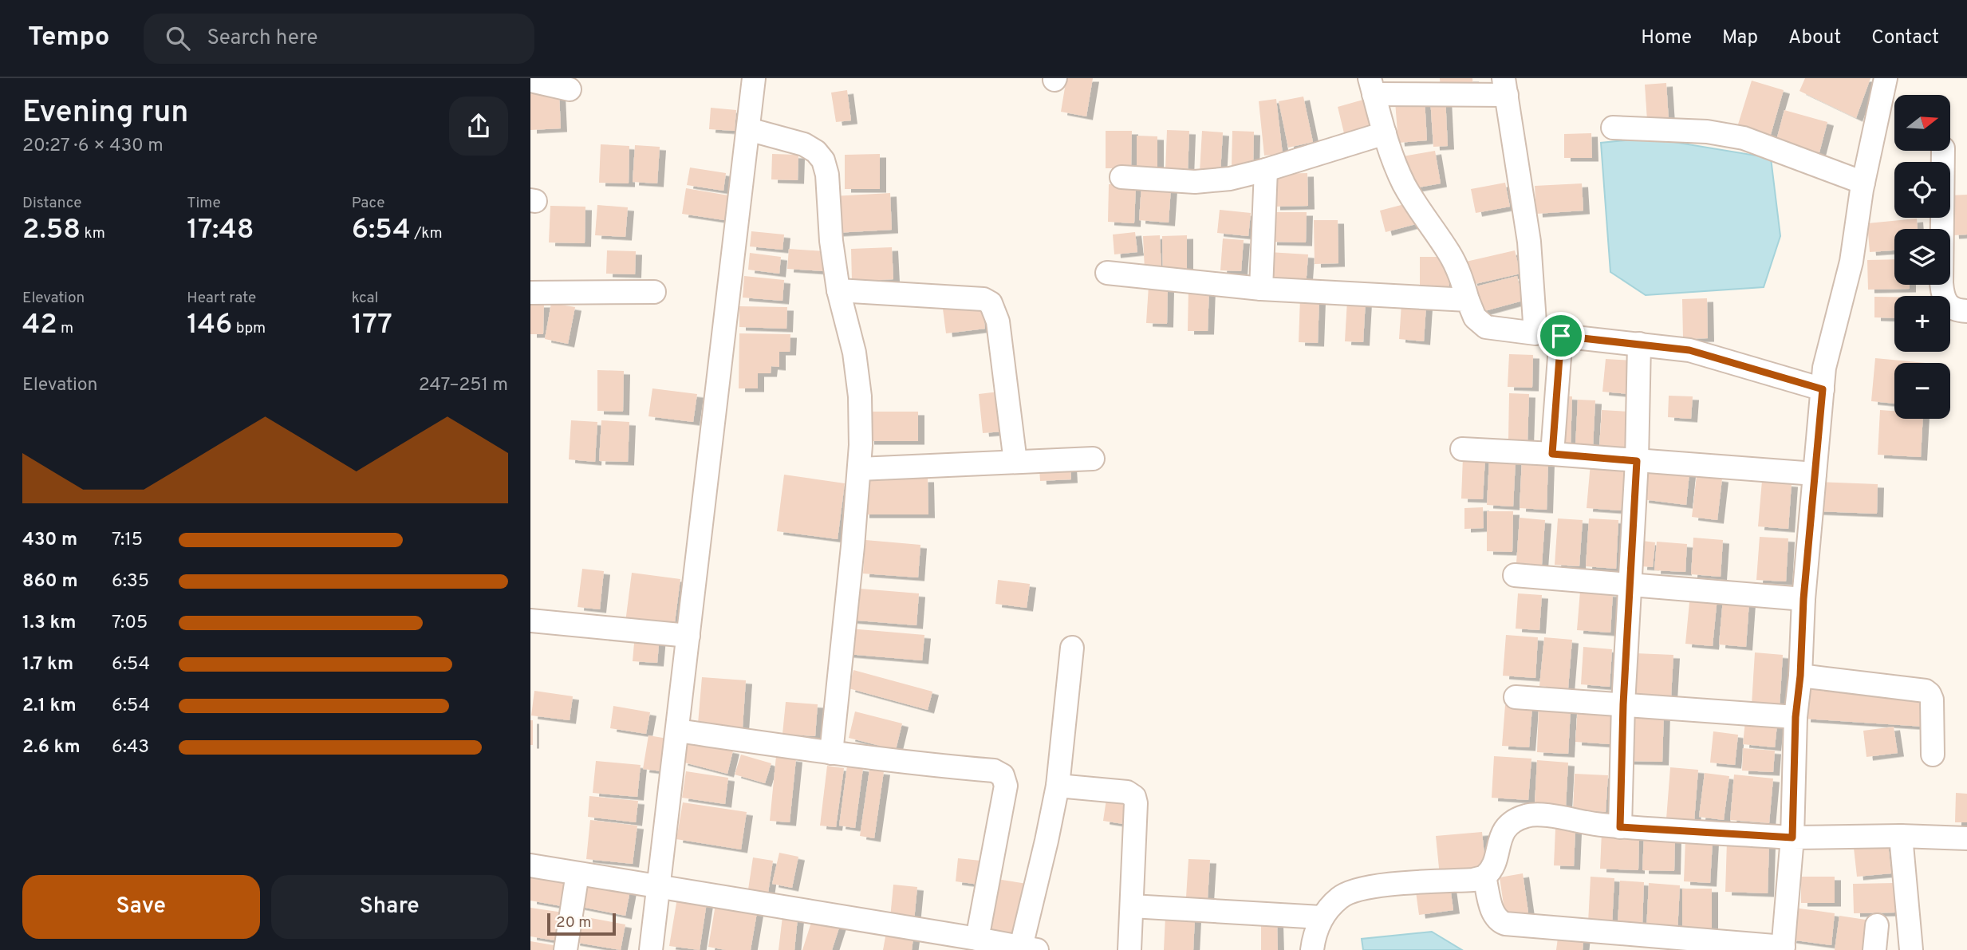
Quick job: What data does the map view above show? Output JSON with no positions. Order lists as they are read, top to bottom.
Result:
{
  "scale_bar": "20 m",
  "north": "right",
  "page": {
    "header": "Tempo",
    "search": "Search here",
    "nav": [
      "Home",
      "Map",
      "About",
      "Contact"
    ],
    "heading": ["Evening run", "20:27 · 6 × 430 m"],
    "map_buttons": ["+", "−"],
    "stats": [
      ["Distance", "2.58 km"],
      ["Time", "17:48"],
      ["Pace", "6:54 /km"],
      ["Elevation", "42 m"],
      ["Heart rate", "146 bpm"],
      ["kcal", "177"]
    ],
    "chart": ["Elevation", "247–251 m"],
    "list": [
      {
        "name": "430 m",
        "note": "7:15"
      },
      {
        "name": "860 m",
        "note": "6:35"
      },
      {
        "name": "1.3 km",
        "note": "7:05"
      },
      {
        "name": "1.7 km",
        "note": "6:54"
      },
      {
        "name": "2.1 km",
        "note": "6:54"
      },
      {
        "name": "2.6 km",
        "note": "6:43"
      }
    ],
    "buttons": ["Save", "Share"],
    "scale": "20 m"
  }
}
